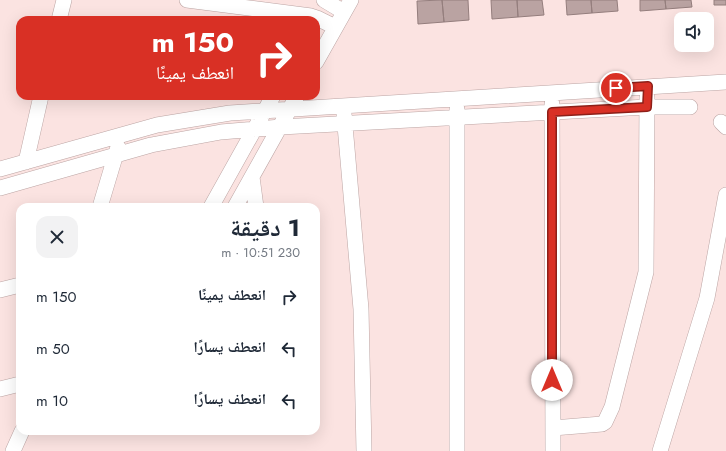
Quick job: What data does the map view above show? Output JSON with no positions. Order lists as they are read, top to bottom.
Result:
{
  "page": {
    "turn": ["150 m", "انعطف يمينًا"],
    "heading": ["1 دقيقة", "230 m · 10:51"],
    "list": [
      {
        "name": "انعطف يمينًا",
        "value": "150 m"
      },
      {
        "name": "انعطف يسارًا",
        "value": "50 m"
      },
      {
        "name": "انعطف يسارًا",
        "value": "10 m"
      }
    ]
  }
}
